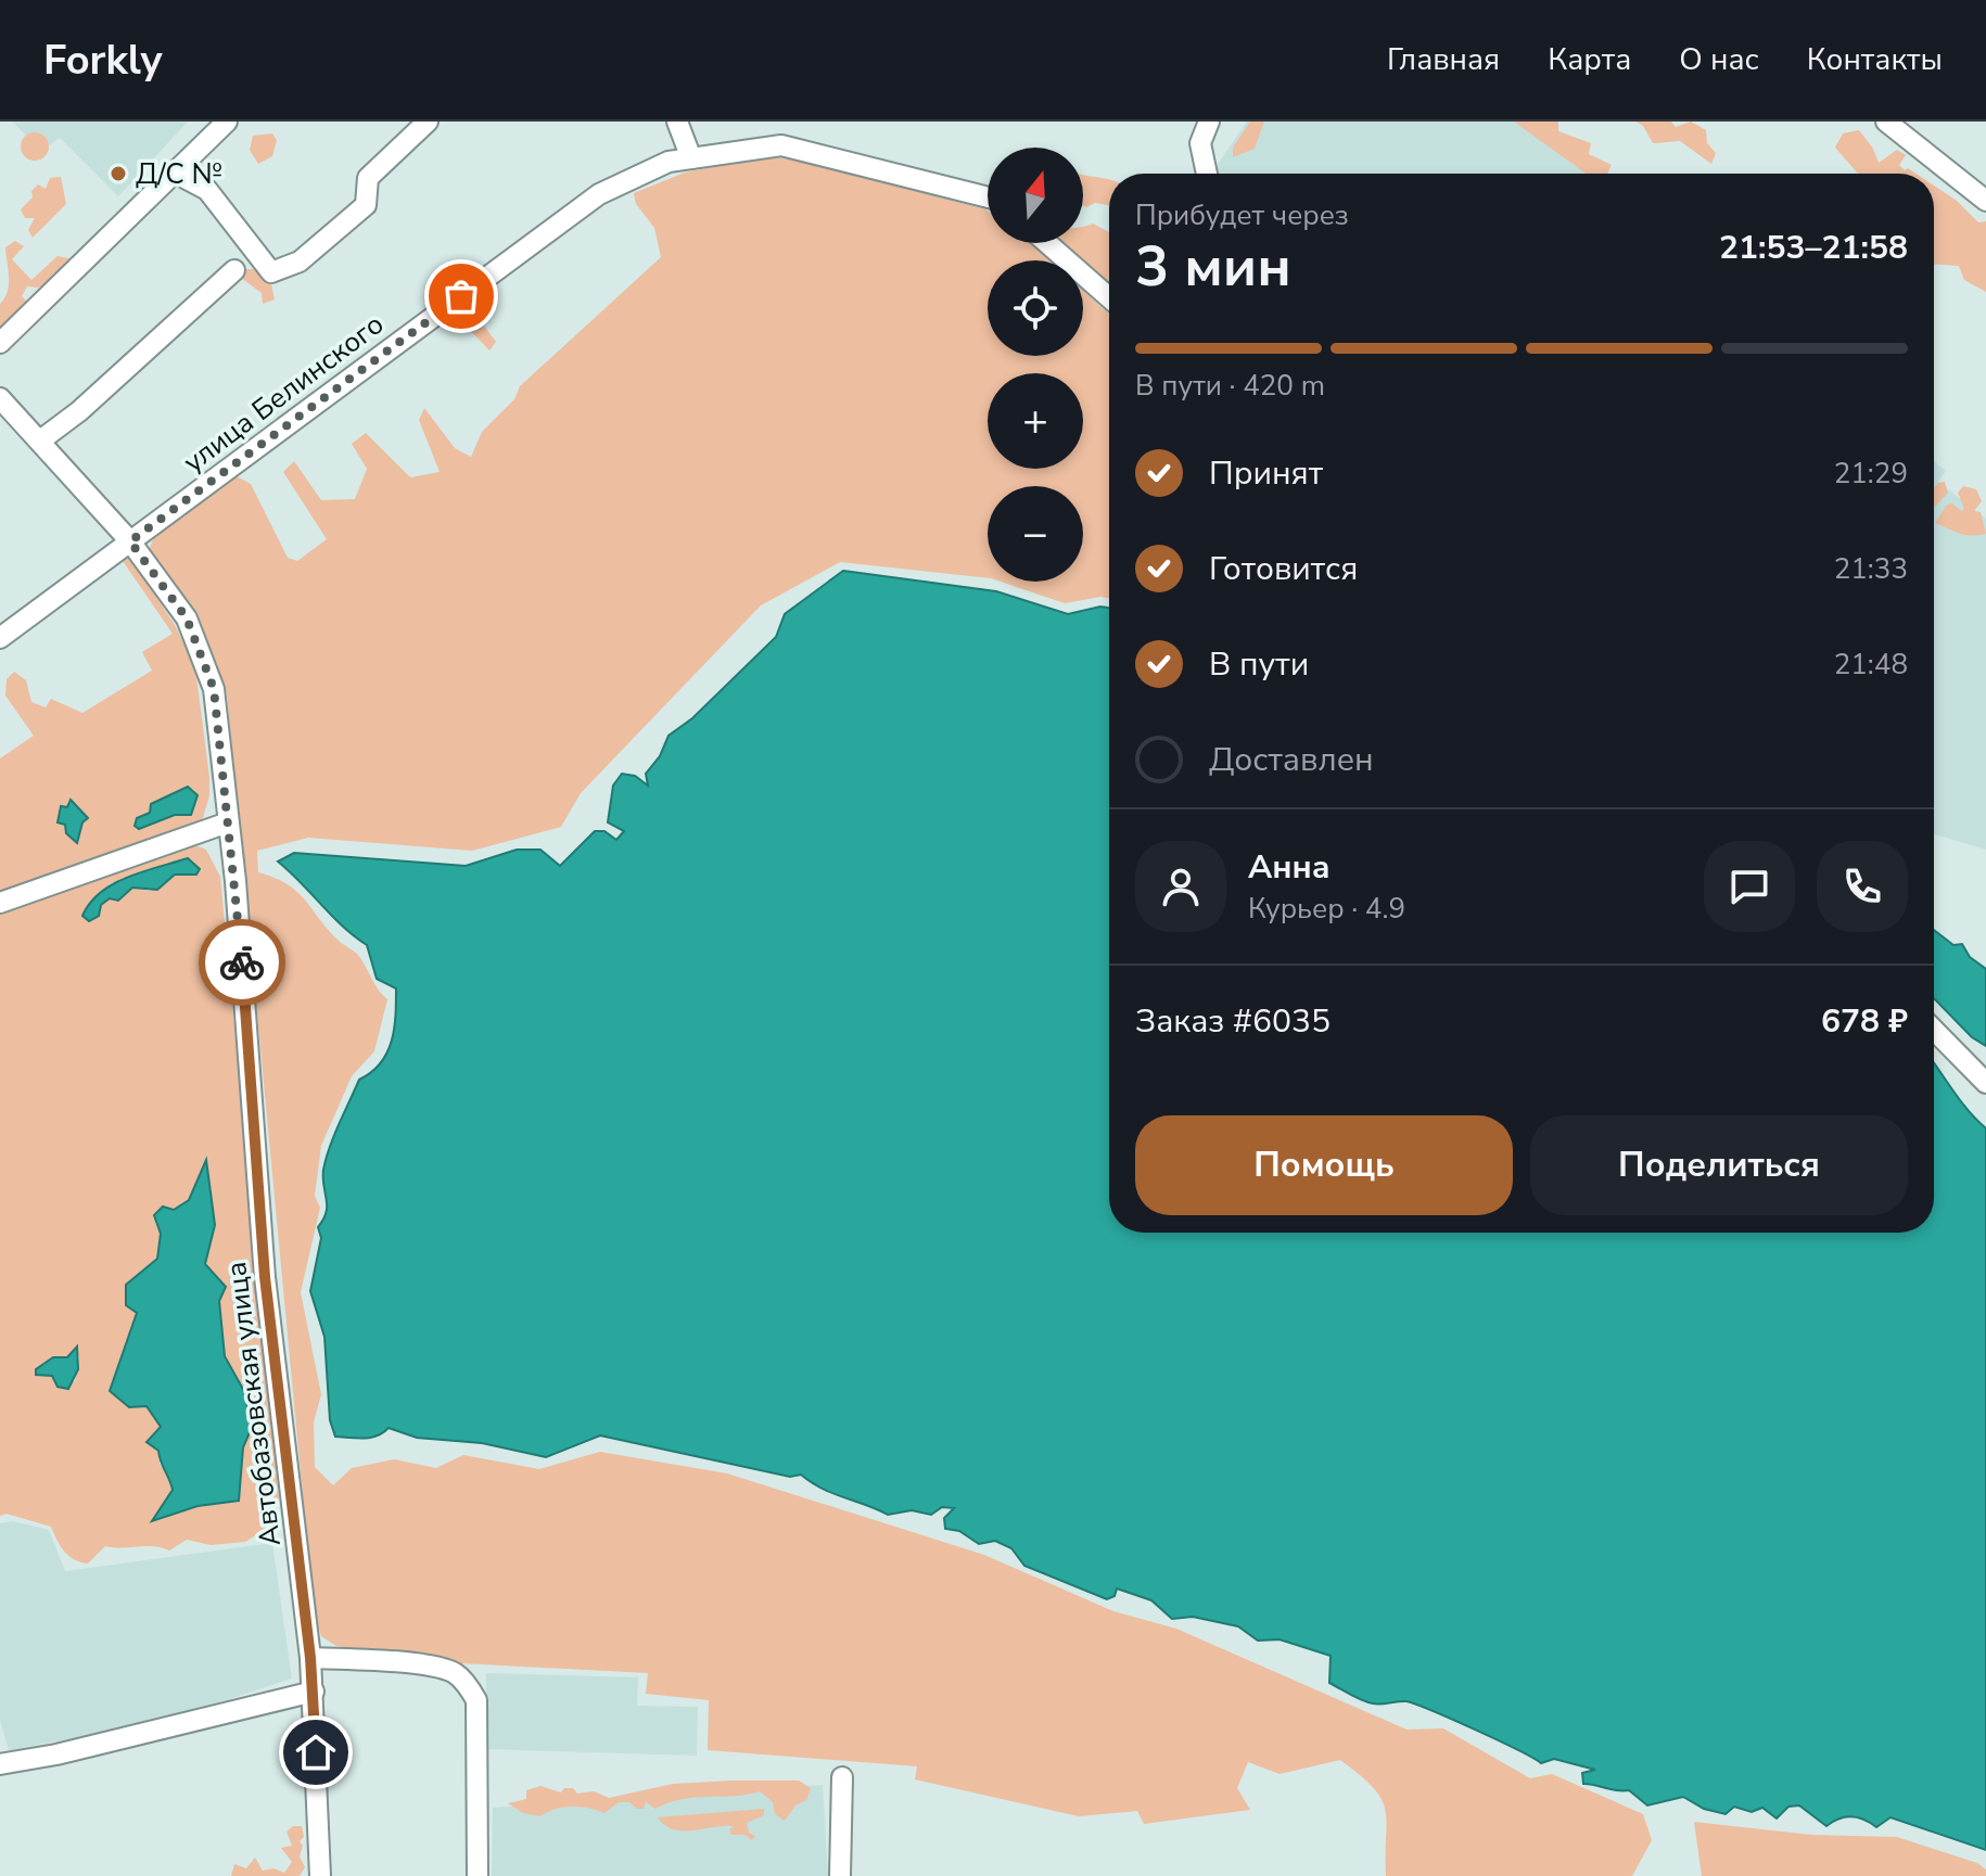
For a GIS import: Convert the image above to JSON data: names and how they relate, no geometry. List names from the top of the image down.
{
  "streets": {
    "street": ["улица Белинского", "Автобазовская улица"]
  },
  "places": ["Д/С №"],
  "north": "top",
  "page": {
    "header": "Forkly",
    "nav": [
      "Главная",
      "Карта",
      "О нас",
      "Контакты"
    ],
    "map_buttons": ["+", "−"],
    "heading": ["3 мин", "Прибудет через", "21:53–21:58"],
    "panel": [
      "Анна",
      "Курьер · 4.9",
      "Заказ #6035",
      "678 ₽"
    ],
    "bar": "В пути · 420 m",
    "list": [
      ["Принят", "21:29"],
      ["Готовится", "21:33"],
      ["В пути", "21:48"],
      "Доставлен"
    ],
    "buttons": ["Помощь", "Поделиться"]
  }
}
